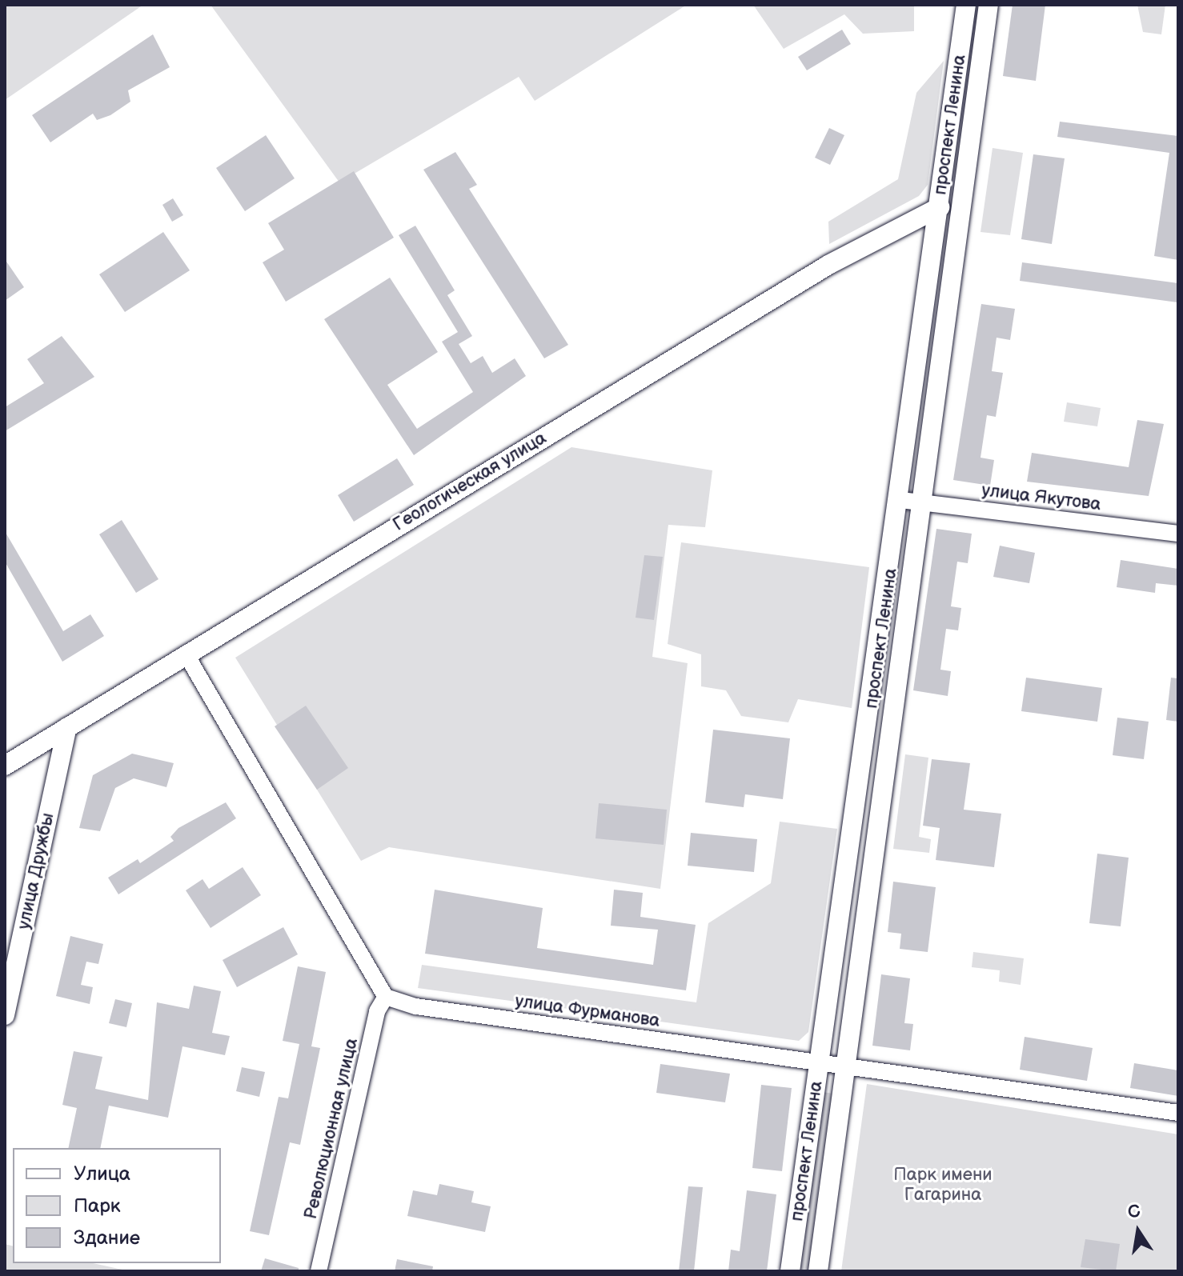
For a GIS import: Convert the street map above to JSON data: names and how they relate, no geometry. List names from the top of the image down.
{
  "streets": {
    "main road": ["проспект Ленина", "Геологическая улица", "улица Дружбы"],
    "street": ["улица Якутова", "улица Фурманова", "Революционная улица"]
  },
  "crossings": [
    ["проспект Ленина", "Геологическая улица"],
    ["проспект Ленина", "улица Якутова"],
    ["проспект Ленина", "улица Фурманова"],
    ["Геологическая улица", "улица Дружбы"],
    ["улица Фурманова", "Революционная улица"]
  ],
  "parks": ["Парк имени Гагарина"],
  "legend": ["Улица", "Парк", "Здание"],
  "north": "top"
}
